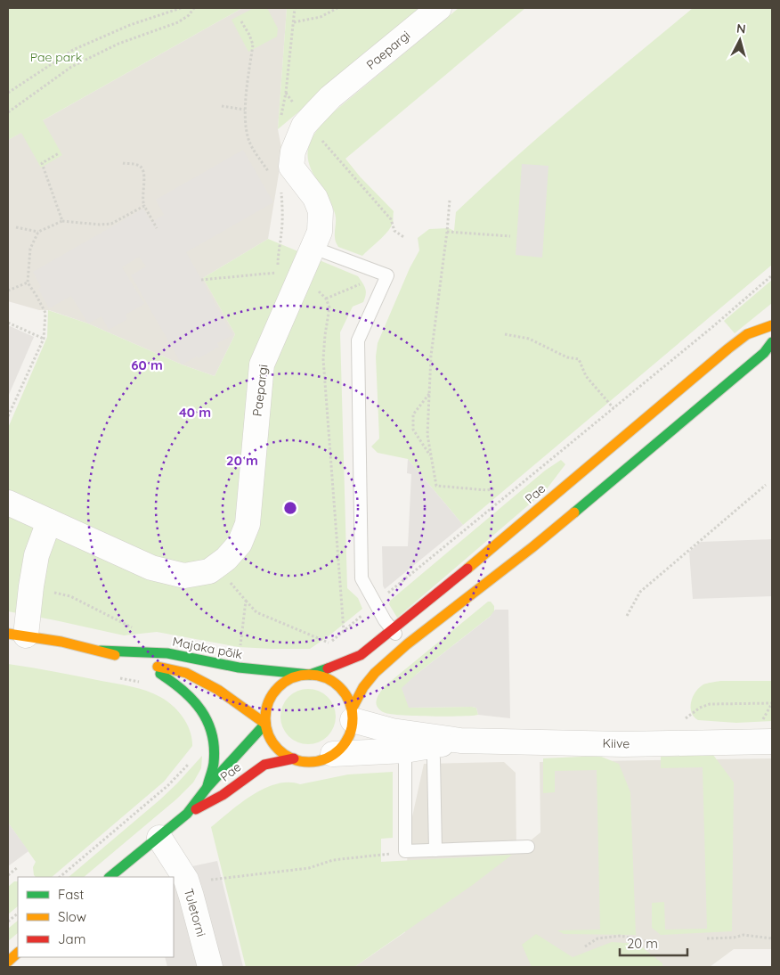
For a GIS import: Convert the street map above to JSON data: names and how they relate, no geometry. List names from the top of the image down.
{
  "streets": {
    "main road": ["Pae", "Majaka põik"],
    "street": ["Paepargi", "Kiive", "Tuletorni"]
  },
  "crossings": [
    ["Pae", "Majaka põik"],
    ["Pae", "Kiive"],
    ["Pae", "Tuletorni"],
    ["Majaka põik", "Kiive"]
  ],
  "parks": ["Pae park"],
  "legend": ["Fast", "Slow", "Jam"],
  "scale_bar": "20 m",
  "north": "top",
  "rings": ["60 m", "40 m", "20 m"]
}
